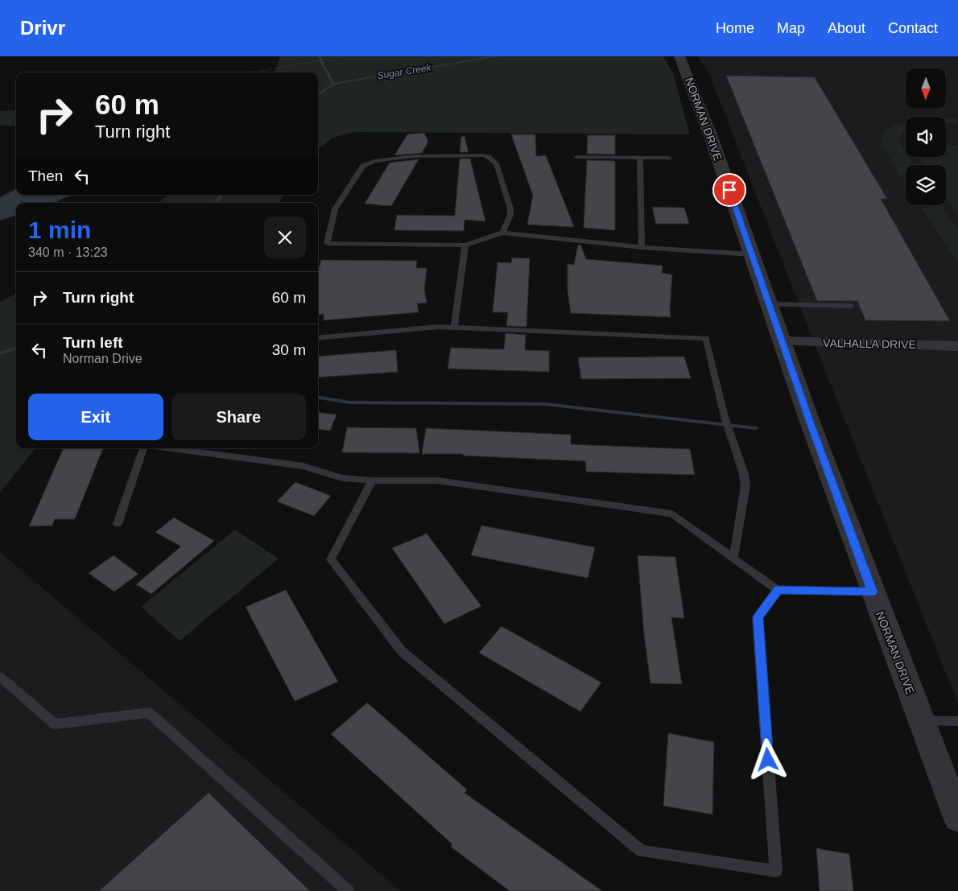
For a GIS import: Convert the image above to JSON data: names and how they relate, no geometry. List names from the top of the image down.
{
  "streets": {
    "street": ["NORMAN DRIVE", "VALHALLA DRIVE"]
  },
  "crossings": [
    ["NORMAN DRIVE", "VALHALLA DRIVE"]
  ],
  "water": ["Sugar Creek"],
  "north": "bottom",
  "page": {
    "header": "Drivr",
    "nav": [
      "Home",
      "Map",
      "About",
      "Contact"
    ],
    "turn": ["60 m", "Turn right"],
    "then": "Then",
    "heading": ["1 min", "340 m · 13:23"],
    "list": [
      {
        "name": "Turn right",
        "value": "60 m"
      },
      {
        "name": "Turn left",
        "note": "Norman Drive",
        "value": "30 m"
      }
    ],
    "buttons": ["Exit", "Share"]
  }
}
